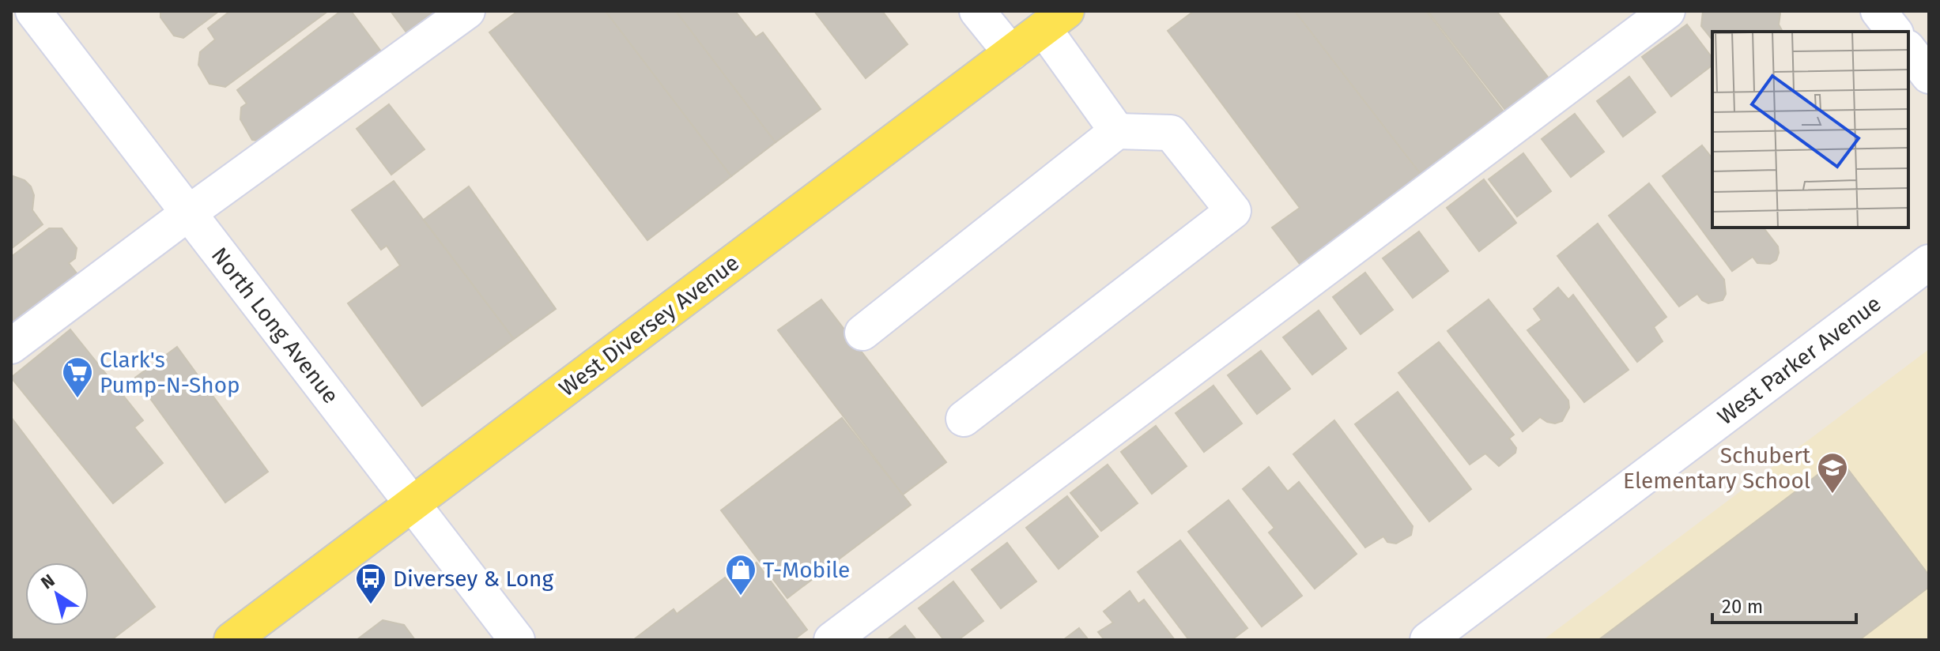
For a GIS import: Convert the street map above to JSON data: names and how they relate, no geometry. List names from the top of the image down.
{
  "streets": {
    "main road": ["West Diversey Avenue"],
    "street": ["North Long Avenue", "West Parker Avenue"]
  },
  "crossings": [
    ["North Long Avenue", "West Diversey Avenue"]
  ],
  "places": {
    "supermarket": ["Clark's Pump-N-Shop"],
    "school or university": ["Schubert Elementary School"],
    "shop": ["T-Mobile"],
    "bus stop": ["Diversey & Long"]
  },
  "scale_bar": "20 m",
  "north": "top left"
}
